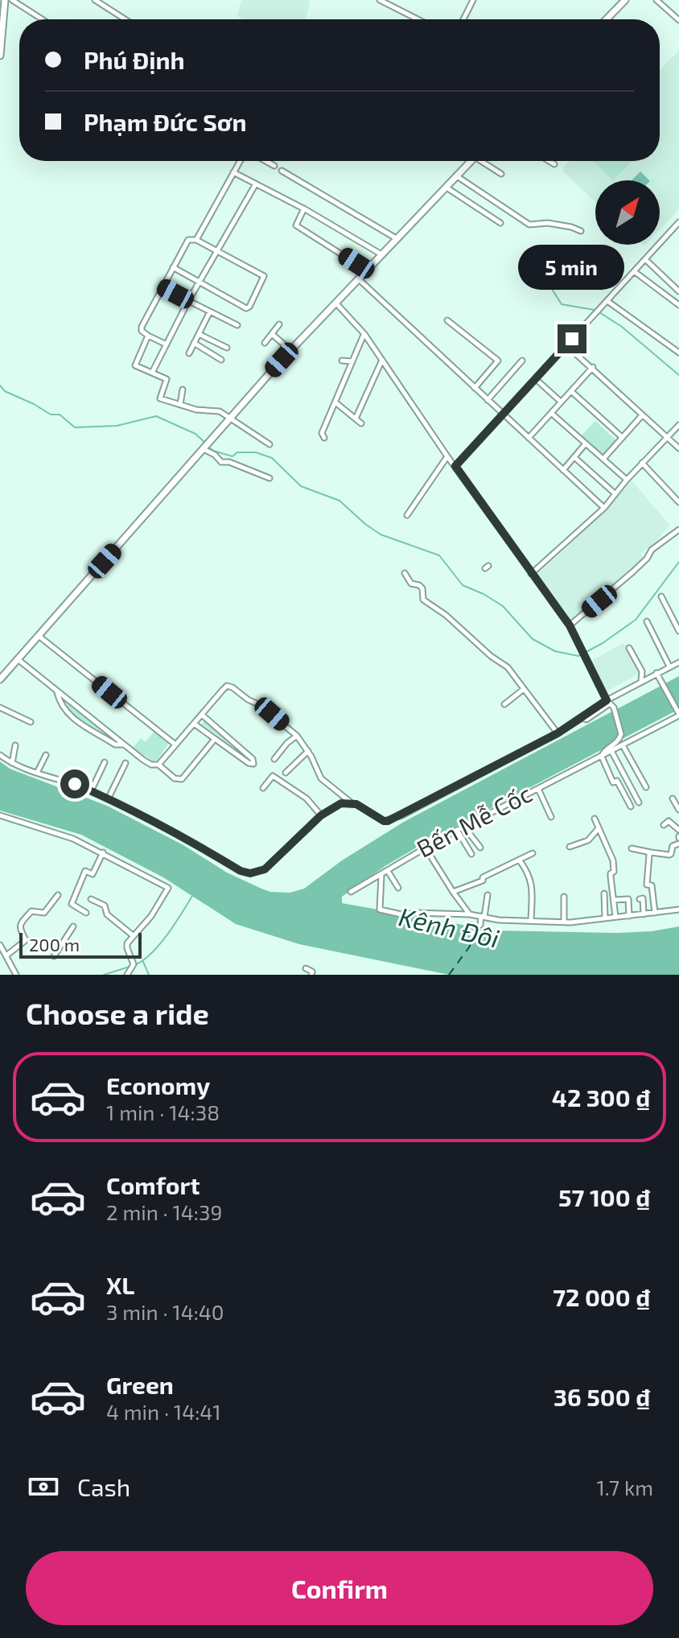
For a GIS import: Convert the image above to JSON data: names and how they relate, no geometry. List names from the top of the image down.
{
  "streets": {
    "street": ["Bến Mễ Cốc"]
  },
  "water": ["Kênh Đôi"],
  "scale_bar": "200 m",
  "north": "top right",
  "page": {
    "banner": ["Phú Định", "Phạm Đức Sơn"],
    "bubble": "5 min",
    "scale": "200 m",
    "heading": "Choose a ride",
    "list": [
      {
        "name": "Economy",
        "note": "1 min · 14:38",
        "value": "42 300 ₫"
      },
      {
        "name": "Comfort",
        "note": "2 min · 14:39",
        "value": "57 100 ₫"
      },
      {
        "name": "XL",
        "note": "3 min · 14:40",
        "value": "72 000 ₫"
      },
      {
        "name": "Green",
        "note": "4 min · 14:41",
        "value": "36 500 ₫"
      }
    ],
    "pay": ["Cash", "1.7 km"],
    "buttons": "Confirm"
  }
}
